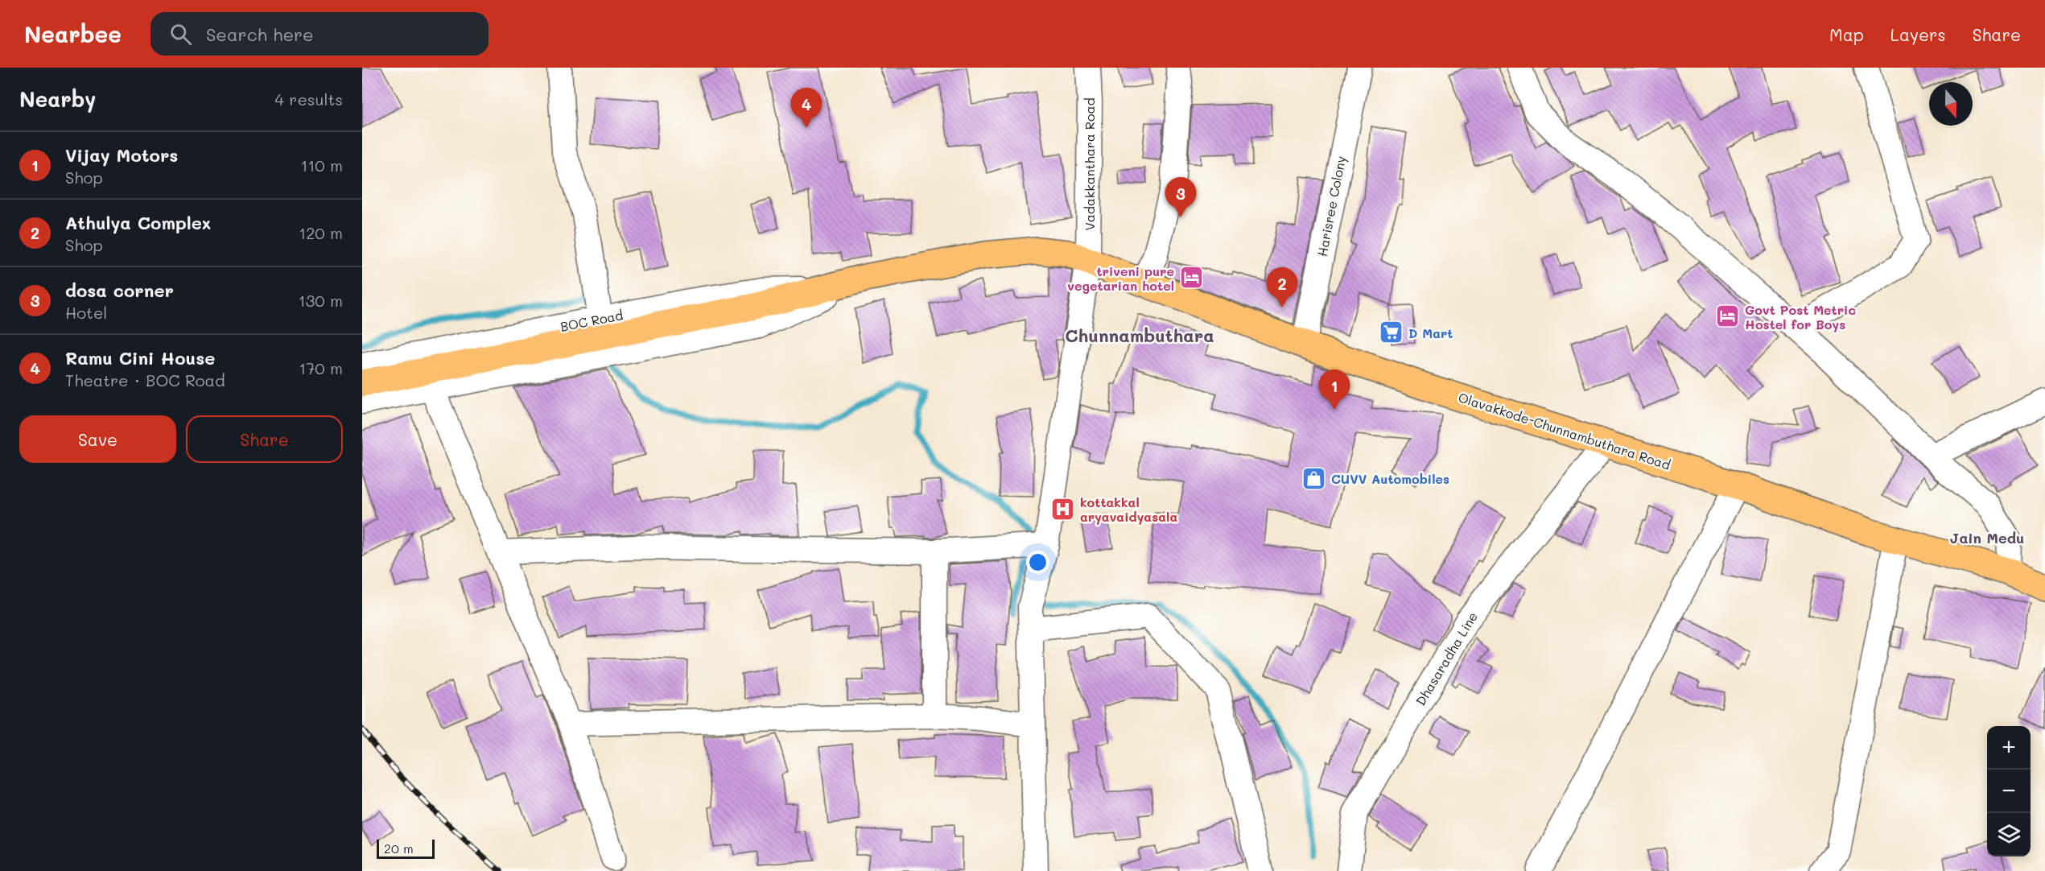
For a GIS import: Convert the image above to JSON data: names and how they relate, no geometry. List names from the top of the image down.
{
  "streets": {
    "main road": ["Olavakkode-Chunnambuthara Road"],
    "street": [
      "Vadakkanthara Road",
      "Harisree Colony",
      "BOC Road",
      "Dhasaradha Line"
    ]
  },
  "crossings": [
    ["Vadakkanthara Road", "Olavakkode-Chunnambuthara Road"],
    ["Harisree Colony", "Olavakkode-Chunnambuthara Road"],
    ["BOC Road", "Olavakkode-Chunnambuthara Road"],
    ["Olavakkode-Chunnambuthara Road", "Dhasaradha Line"]
  ],
  "districts": ["Chunnambuthara", "Jain Medu"],
  "places": {
    "hotel": ["triveni pure vegetarian hotel", "Govt Post Metric Hostel for Boys"],
    "supermarket": ["D Mart"],
    "shop": ["CUVV Automobiles"],
    "hospital": ["kottakkal aryavaidyasala"]
  },
  "scale_bar": "20 m",
  "north": "bottom",
  "page": {
    "header": "Nearbee",
    "search": "Search here",
    "nav": ["Map", "Layers", "Share"],
    "heading": ["Nearby", "4 results"],
    "pins": [
      "4",
      "3",
      "2",
      "1"
    ],
    "list": [
      {
        "mark": "1",
        "name": "Vijay Motors",
        "note": "Shop",
        "value": "110 m"
      },
      {
        "mark": "2",
        "name": "Athulya Complex",
        "note": "Shop",
        "value": "120 m"
      },
      {
        "mark": "3",
        "name": "dosa corner",
        "note": "Hotel",
        "value": "130 m"
      },
      {
        "mark": "4",
        "name": "Ramu Cini House",
        "note": "Theatre · BOC Road",
        "value": "170 m"
      }
    ],
    "buttons": ["Save", "Share"],
    "map_buttons": ["+", "−"],
    "scale": "20 m"
  }
}
